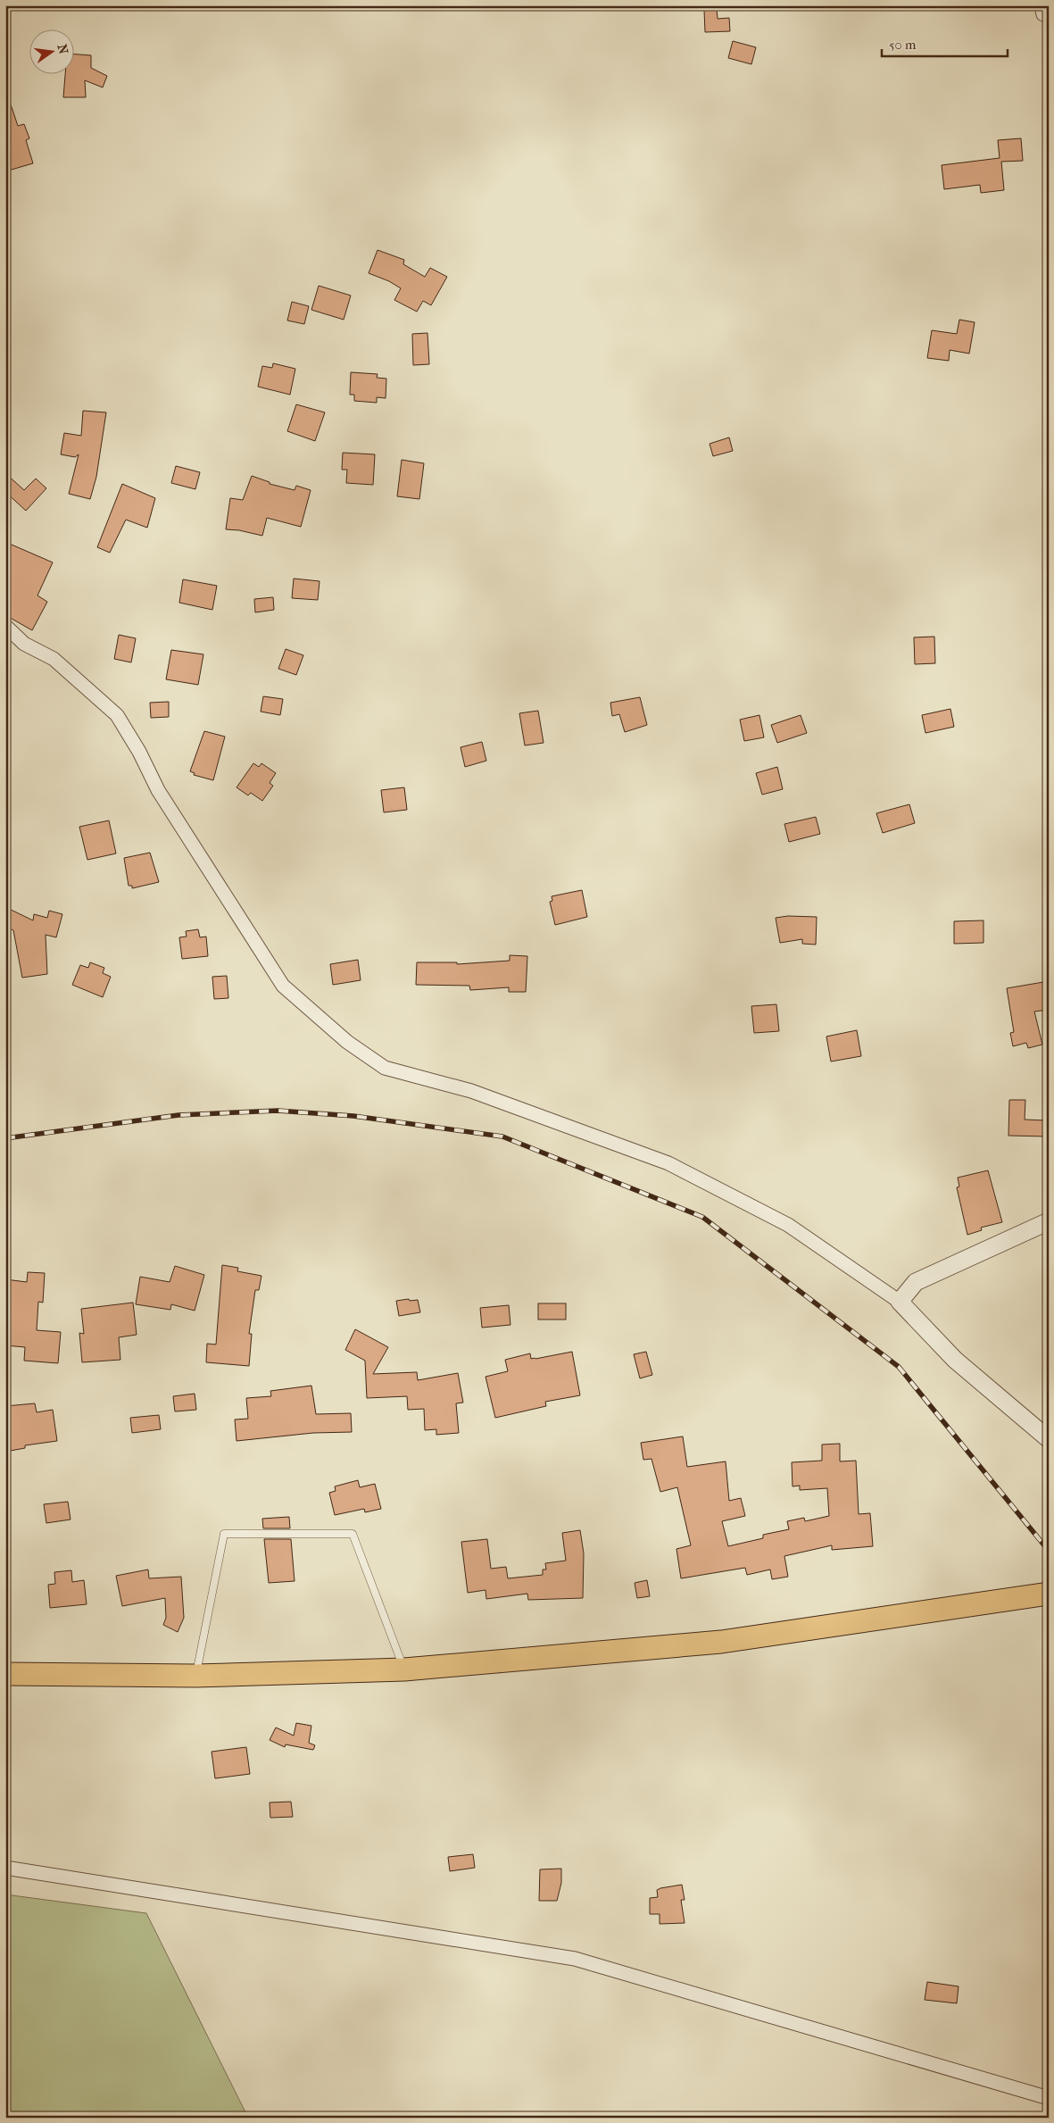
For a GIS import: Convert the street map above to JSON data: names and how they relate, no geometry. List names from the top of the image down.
{
  "scale_bar": "50 m",
  "north": "right"
}
